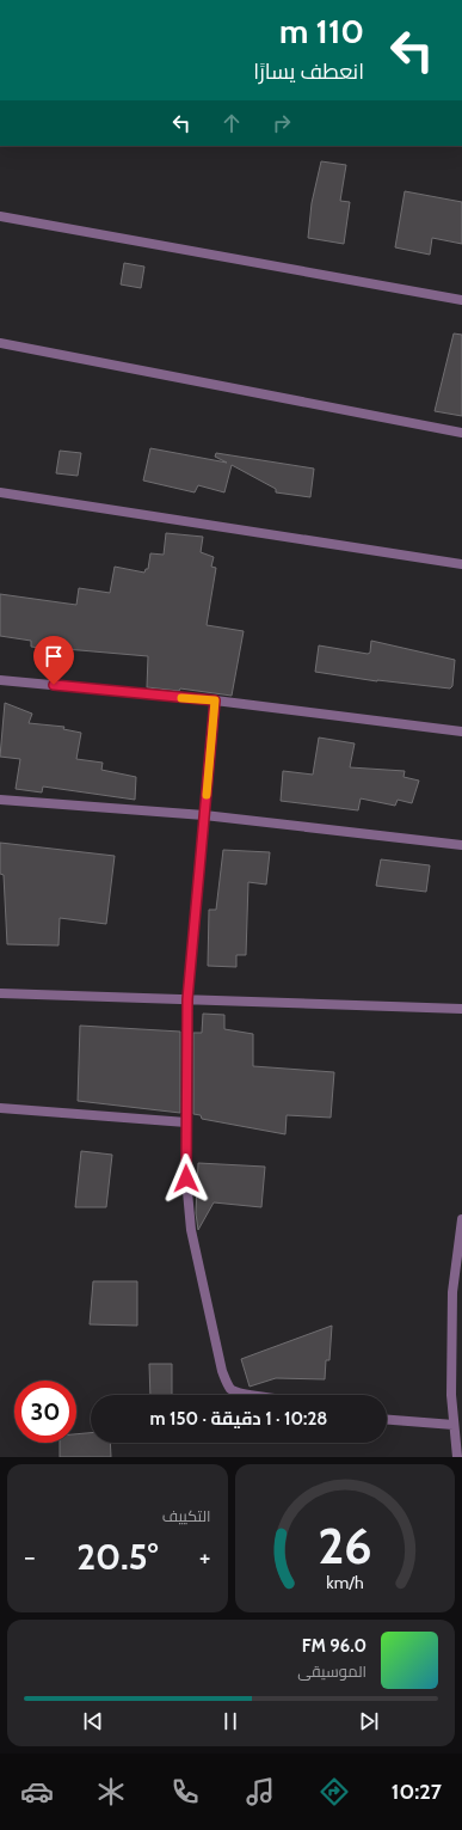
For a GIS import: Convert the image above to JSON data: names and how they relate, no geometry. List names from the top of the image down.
{
  "page": {
    "turn": ["110 m", "انعطف يسارًا"],
    "limit": "30",
    "trip": "10:28 · 1 دقيقة · 150 m",
    "tile": "التكييف",
    "heat": ["−", "20.5°", "+"],
    "song": ["96.0 FM", "الموسيقى"],
    "tabs": "10:27",
    "gauge": ["26", "km/h"]
  }
}
